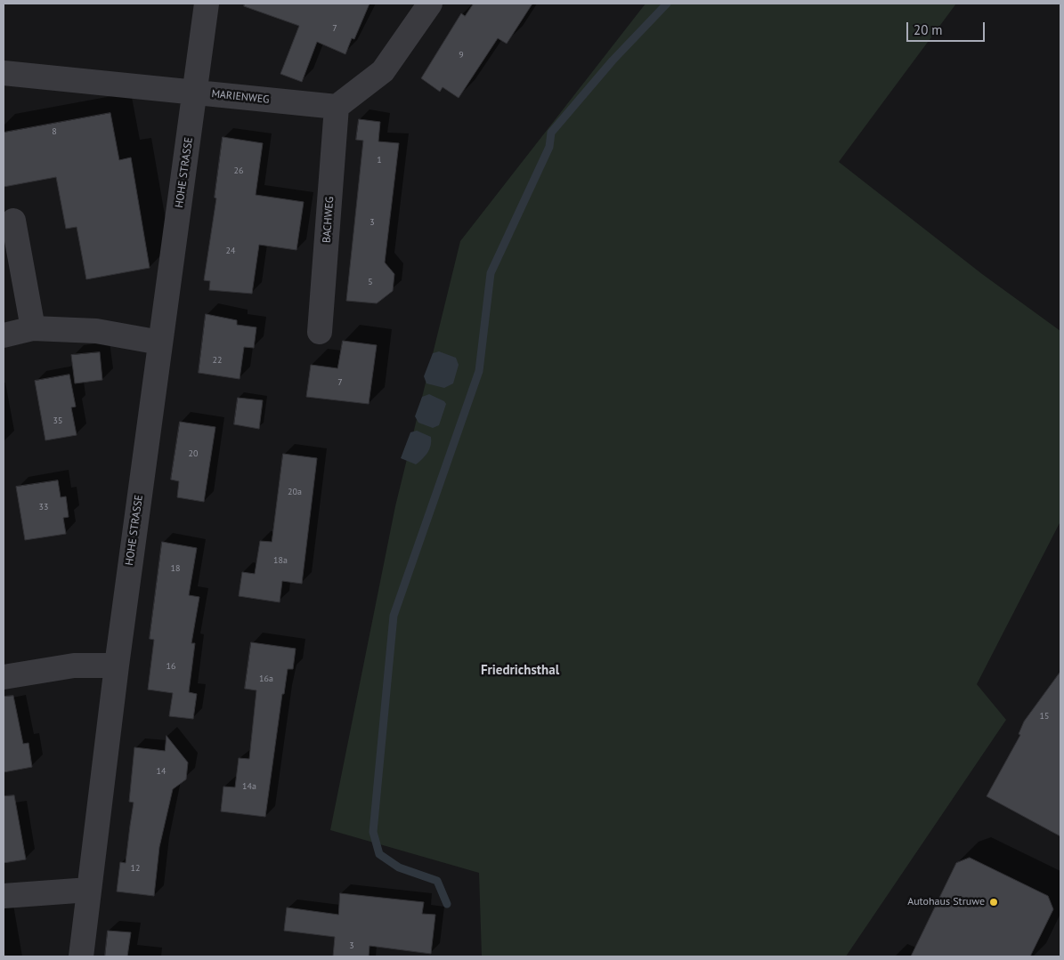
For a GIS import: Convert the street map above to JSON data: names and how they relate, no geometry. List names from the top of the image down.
{
  "streets": {
    "street": ["MARIENWEG", "HOHE STRASSE", "BACHWEG"]
  },
  "crossings": [
    ["MARIENWEG", "HOHE STRASSE"],
    ["MARIENWEG", "BACHWEG"]
  ],
  "districts": ["Friedrichsthal"],
  "places": ["Autohaus Struwe"],
  "house_numbers": [
    "7",
    "9",
    "8",
    "1",
    "26",
    "3",
    "24",
    "5",
    "22",
    "7",
    "35",
    "20",
    "20a",
    "33",
    "18a",
    "18",
    "16",
    "16a",
    "15",
    "14",
    "14a",
    "12",
    "3"
  ],
  "scale_bar": "20 m"
}
